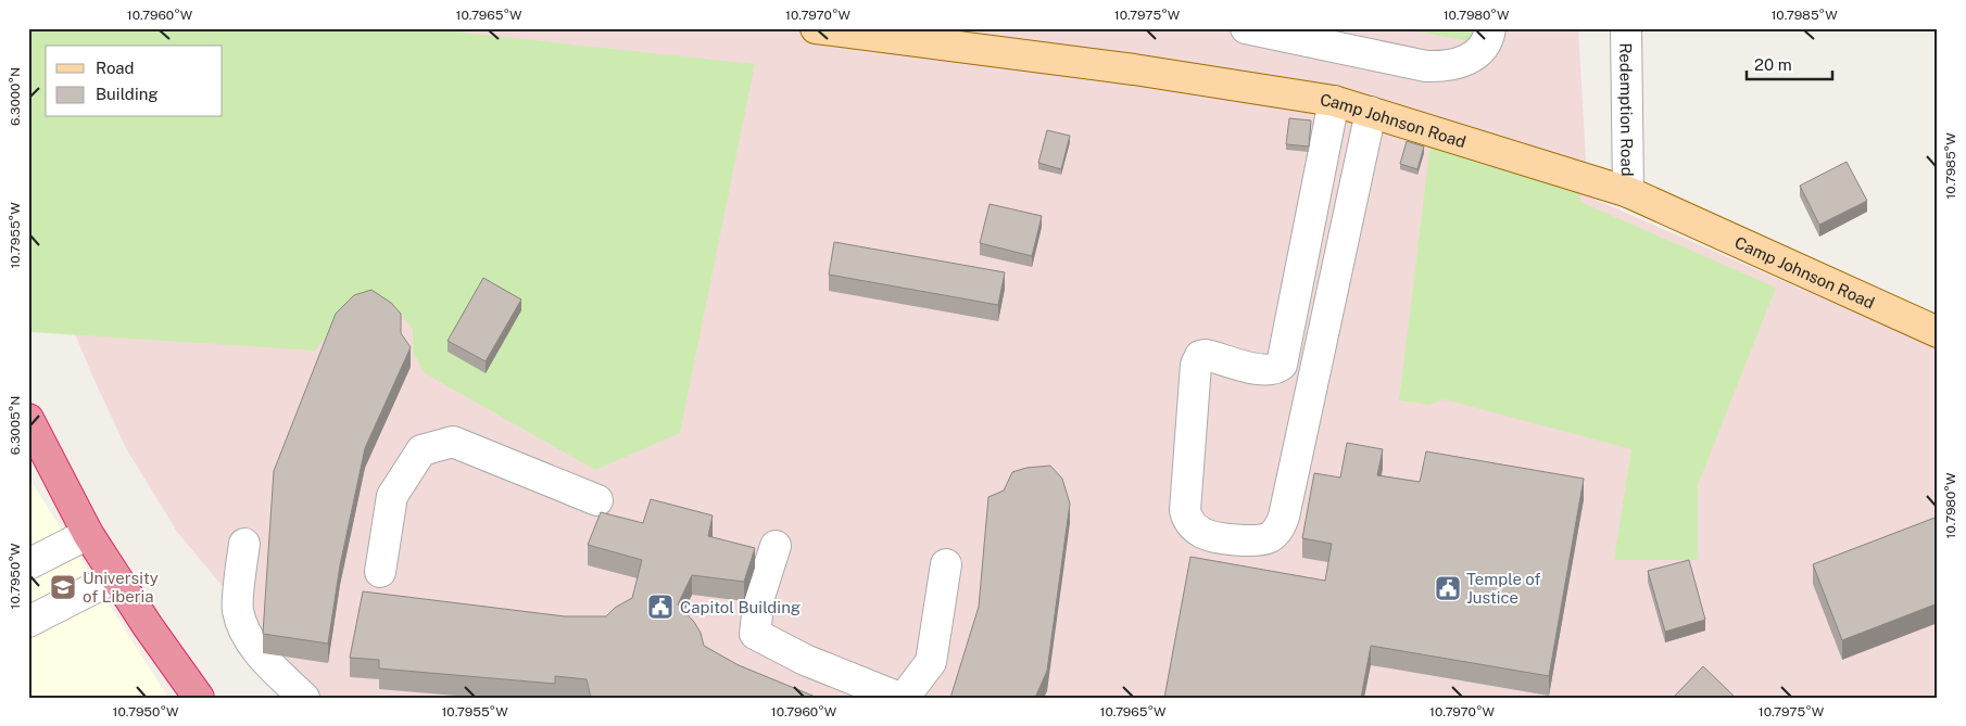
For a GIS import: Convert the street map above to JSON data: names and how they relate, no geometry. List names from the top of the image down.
{
  "streets": {
    "main road": ["Camp Johnson Road"],
    "street": ["Redemption Road"]
  },
  "crossings": [
    ["Redemption Road", "Camp Johnson Road"]
  ],
  "places": {
    "school or university": ["University of Liberia"],
    "public building": ["Temple of Justice", "Capitol Building"]
  },
  "legend": ["Road", "Building"],
  "scale_bar": "20 m",
  "coordinates": [
    "10.7960°W",
    "10.7965°W",
    "10.7970°W",
    "10.7975°W",
    "10.7980°W",
    "10.7985°W",
    "6.3000°N",
    "10.7955°W",
    "6.3005°N",
    "10.7950°W"
  ]
}
